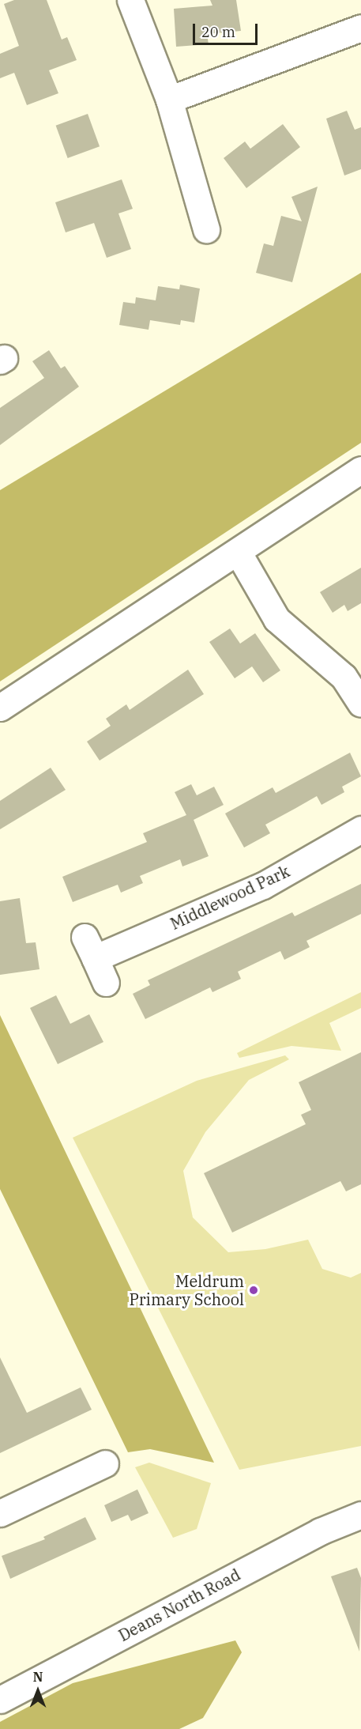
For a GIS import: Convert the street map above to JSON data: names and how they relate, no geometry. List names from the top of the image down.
{
  "streets": {
    "street": ["Middlewood Park", "Deans North Road"]
  },
  "places": ["Meldrum Primary School"],
  "scale_bar": "20 m",
  "north": "top"
}
